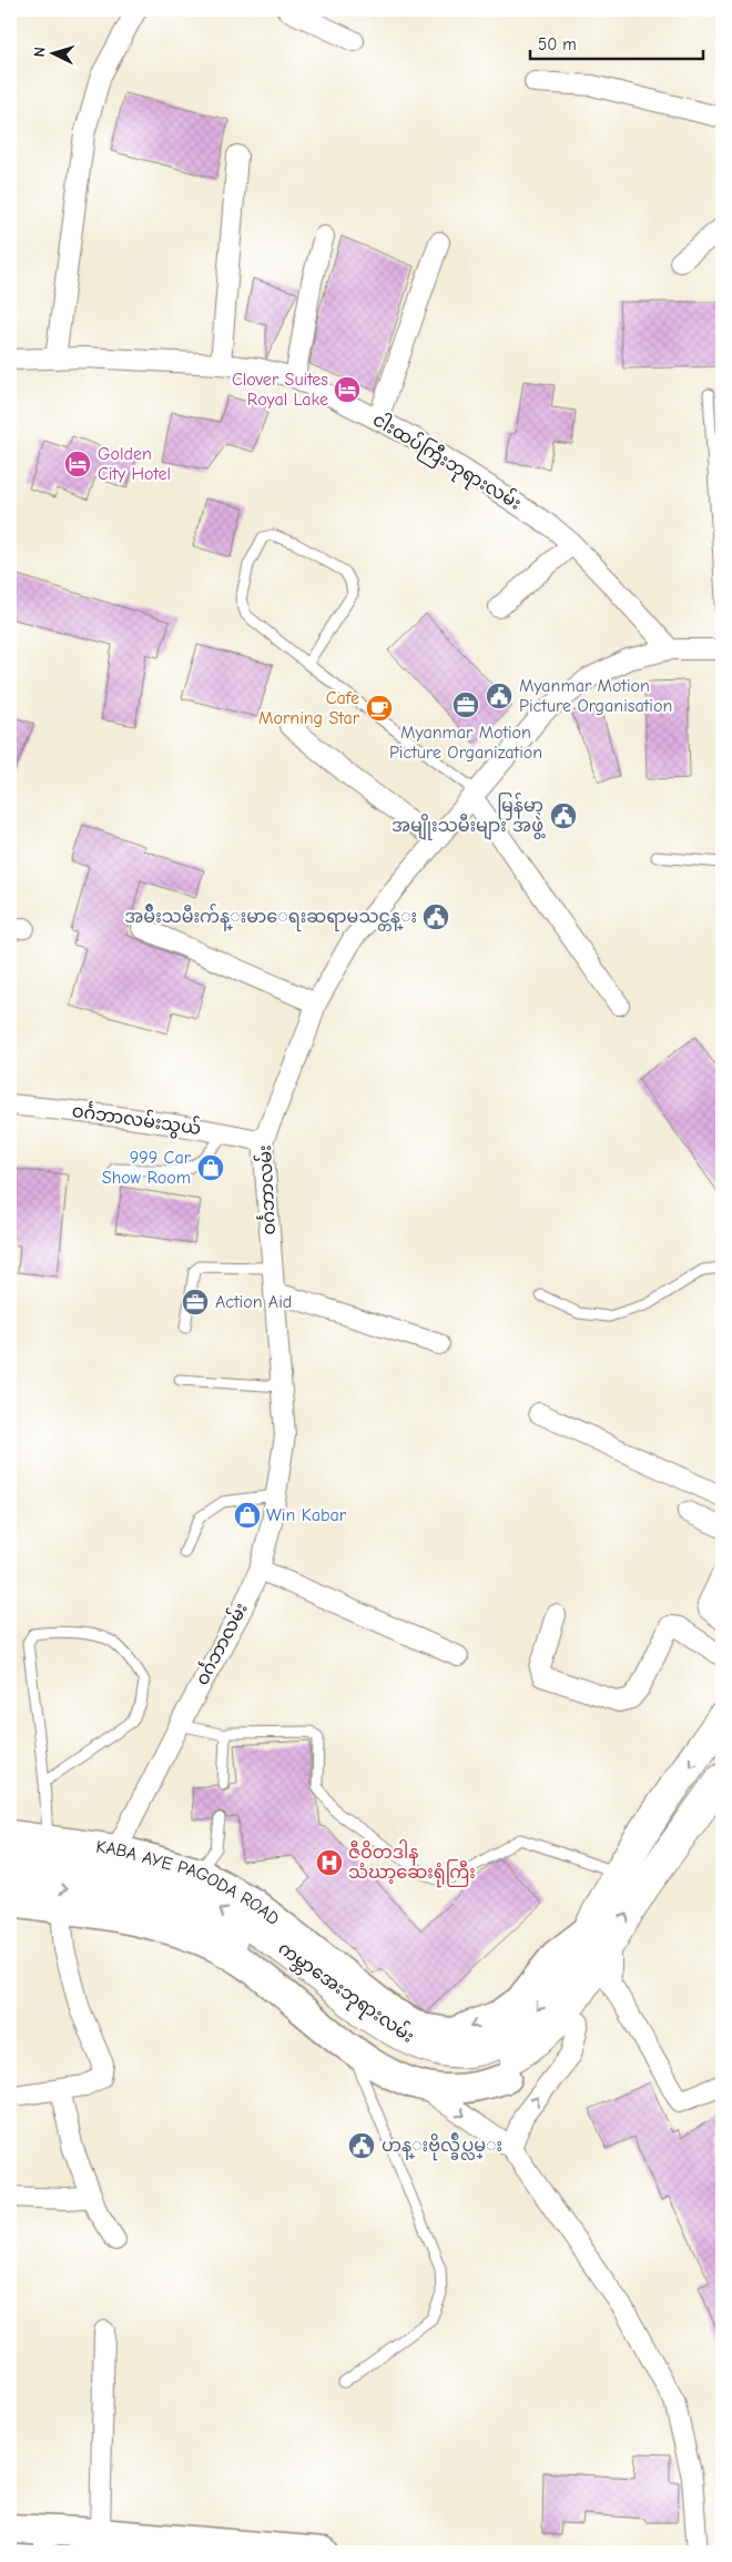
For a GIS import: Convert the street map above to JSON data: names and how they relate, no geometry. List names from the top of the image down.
{
  "streets": {
    "main road": ["KABA AYE PAGODA ROAD", "ကမ္ဘာအေးဘုရားလမ်း"],
    "street": ["ငါးထပ်ကြီးဘုရားလမ်း", "ဝင်္ဂဘာလမ်းသွယ်", "ဝင်္ဂဘာလမ်း"]
  },
  "crossings": [
    ["ငါးထပ်ကြီးဘုရားလမ်း", "ဝင်္ဂဘာလမ်း"],
    ["ဝင်္ဂဘာလမ်းသွယ်", "ဝင်္ဂဘာလမ်း"],
    ["ဝင်္ဂဘာလမ်း", "KABA AYE PAGODA ROAD"],
    ["KABA AYE PAGODA ROAD", "ကမ္ဘာအေးဘုရားလမ်း"]
  ],
  "places": {
    "hotel": ["Clover Suites Royal Lake", "Golden City Hotel"],
    "public building": [
      "Myanmar Motion Picture Organisation",
      "မြန်မာ့ အမျိုးသမီးများ အဖွဲ့",
      "အမ်ိဳးသမီးက်န္းမာေရးဆရာမသင္တန္း",
      "ဟန္းဗိုလ္ခ်ဳပ္လမ္း"
    ],
    "office": ["Myanmar Motion Picture Organization", "Action Aid"],
    "cafe": ["Cafe Morning Star"],
    "shop": ["999 Car Show Room", "Win Kabar"],
    "hospital": ["ဇီဝိတဒါန သံဃာ့ဆေးရုံကြီး"]
  },
  "scale_bar": "50 m",
  "north": "left"
}
